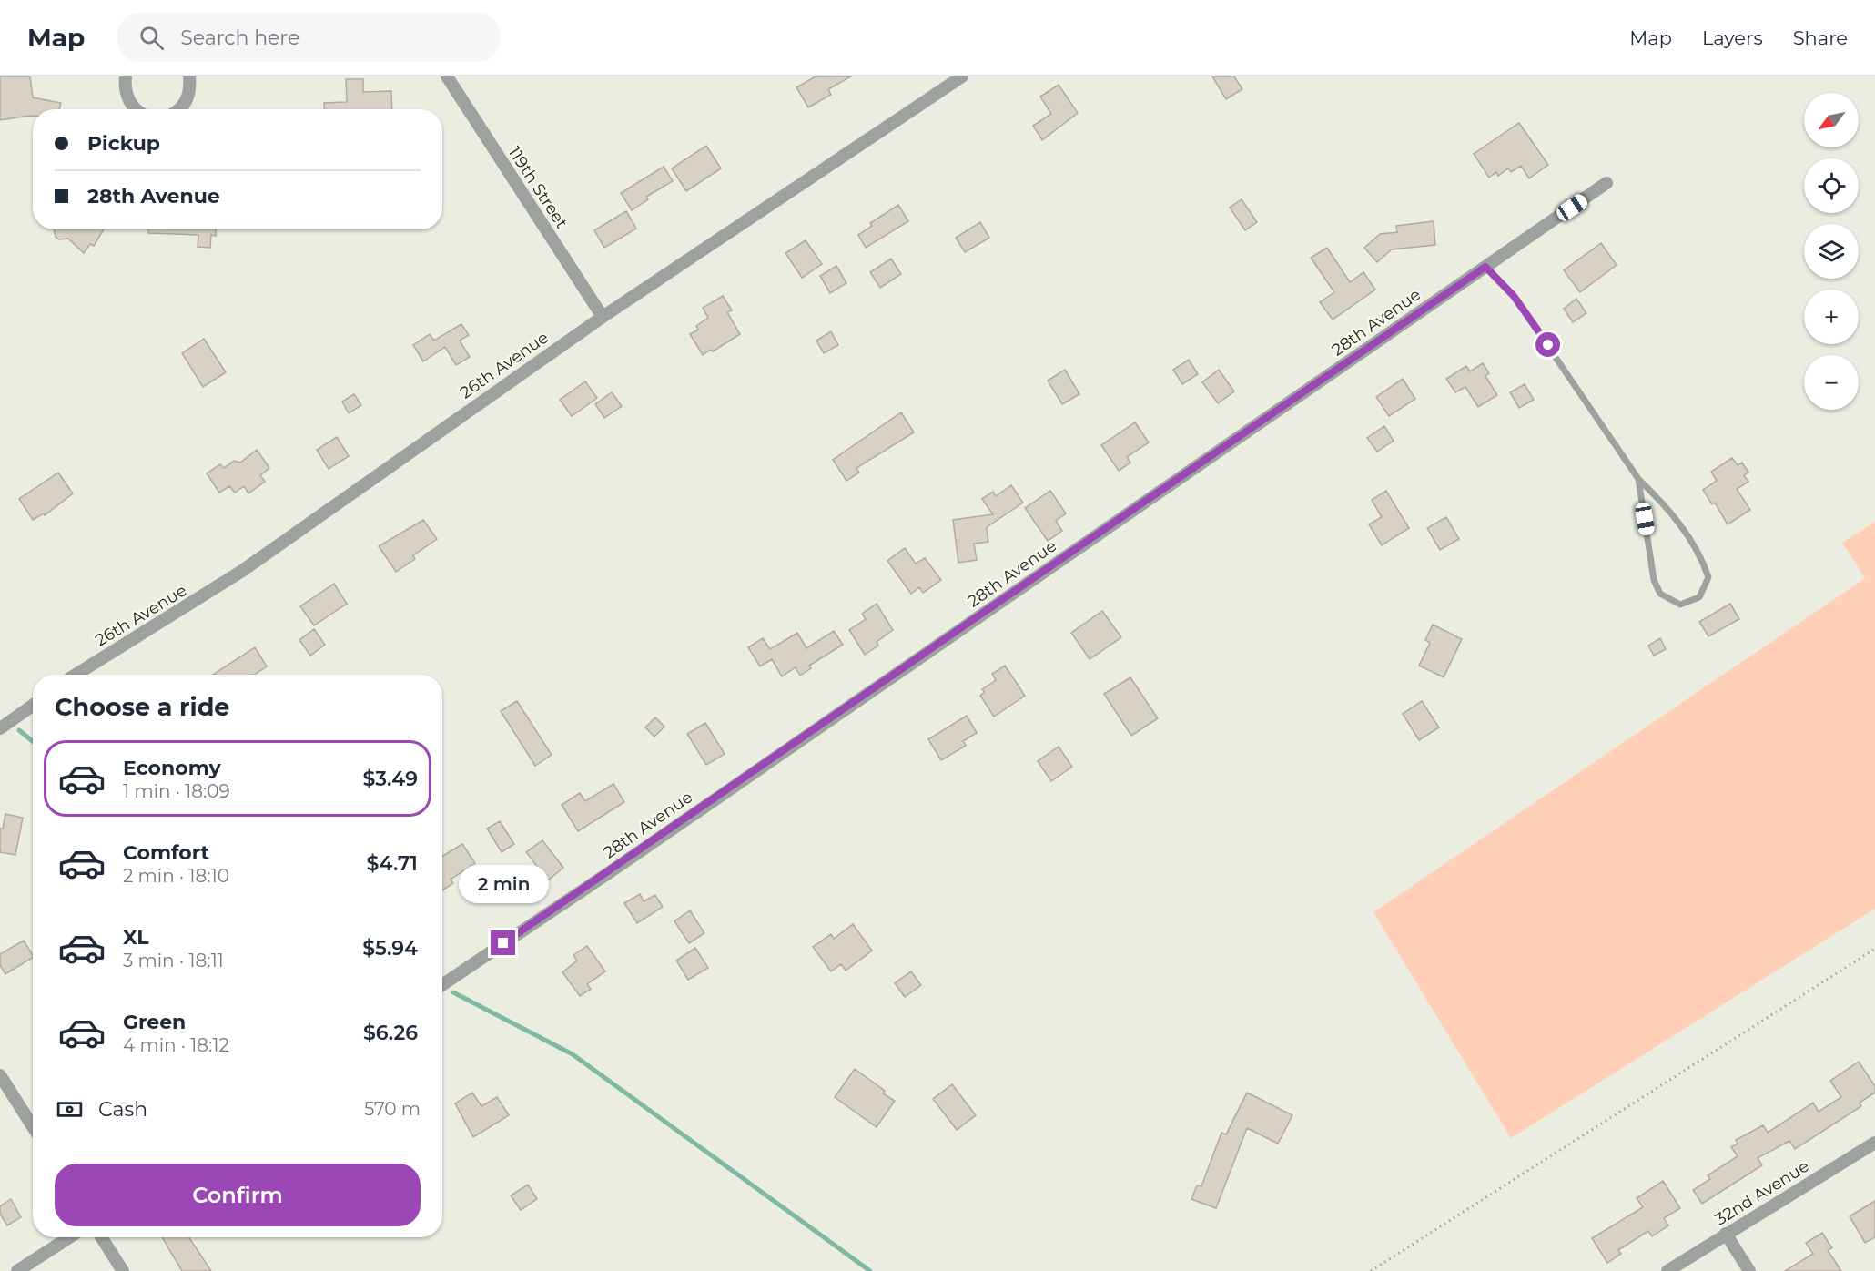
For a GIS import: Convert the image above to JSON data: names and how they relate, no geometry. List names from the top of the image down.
{
  "streets": {
    "street": [
      "119th Street",
      "28th Avenue",
      "26th Avenue",
      "32nd Avenue"
    ]
  },
  "crossings": [
    ["119th Street", "26th Avenue"]
  ],
  "north": "bottom left",
  "page": {
    "header": "Map",
    "search": "Search here",
    "nav": ["Map", "Layers", "Share"],
    "map_buttons": ["+", "−"],
    "banner": ["Pickup", "28th Avenue"],
    "heading": "Choose a ride",
    "list": [
      {
        "name": "Economy",
        "note": "1 min · 18:09",
        "value": "$3.49"
      },
      {
        "name": "Comfort",
        "note": "2 min · 18:10",
        "value": "$4.71"
      },
      {
        "name": "XL",
        "note": "3 min · 18:11",
        "value": "$5.94"
      },
      {
        "name": "Green",
        "note": "4 min · 18:12",
        "value": "$6.26"
      }
    ],
    "bubble": "2 min",
    "pay": ["Cash", "570 m"],
    "buttons": "Confirm"
  }
}
